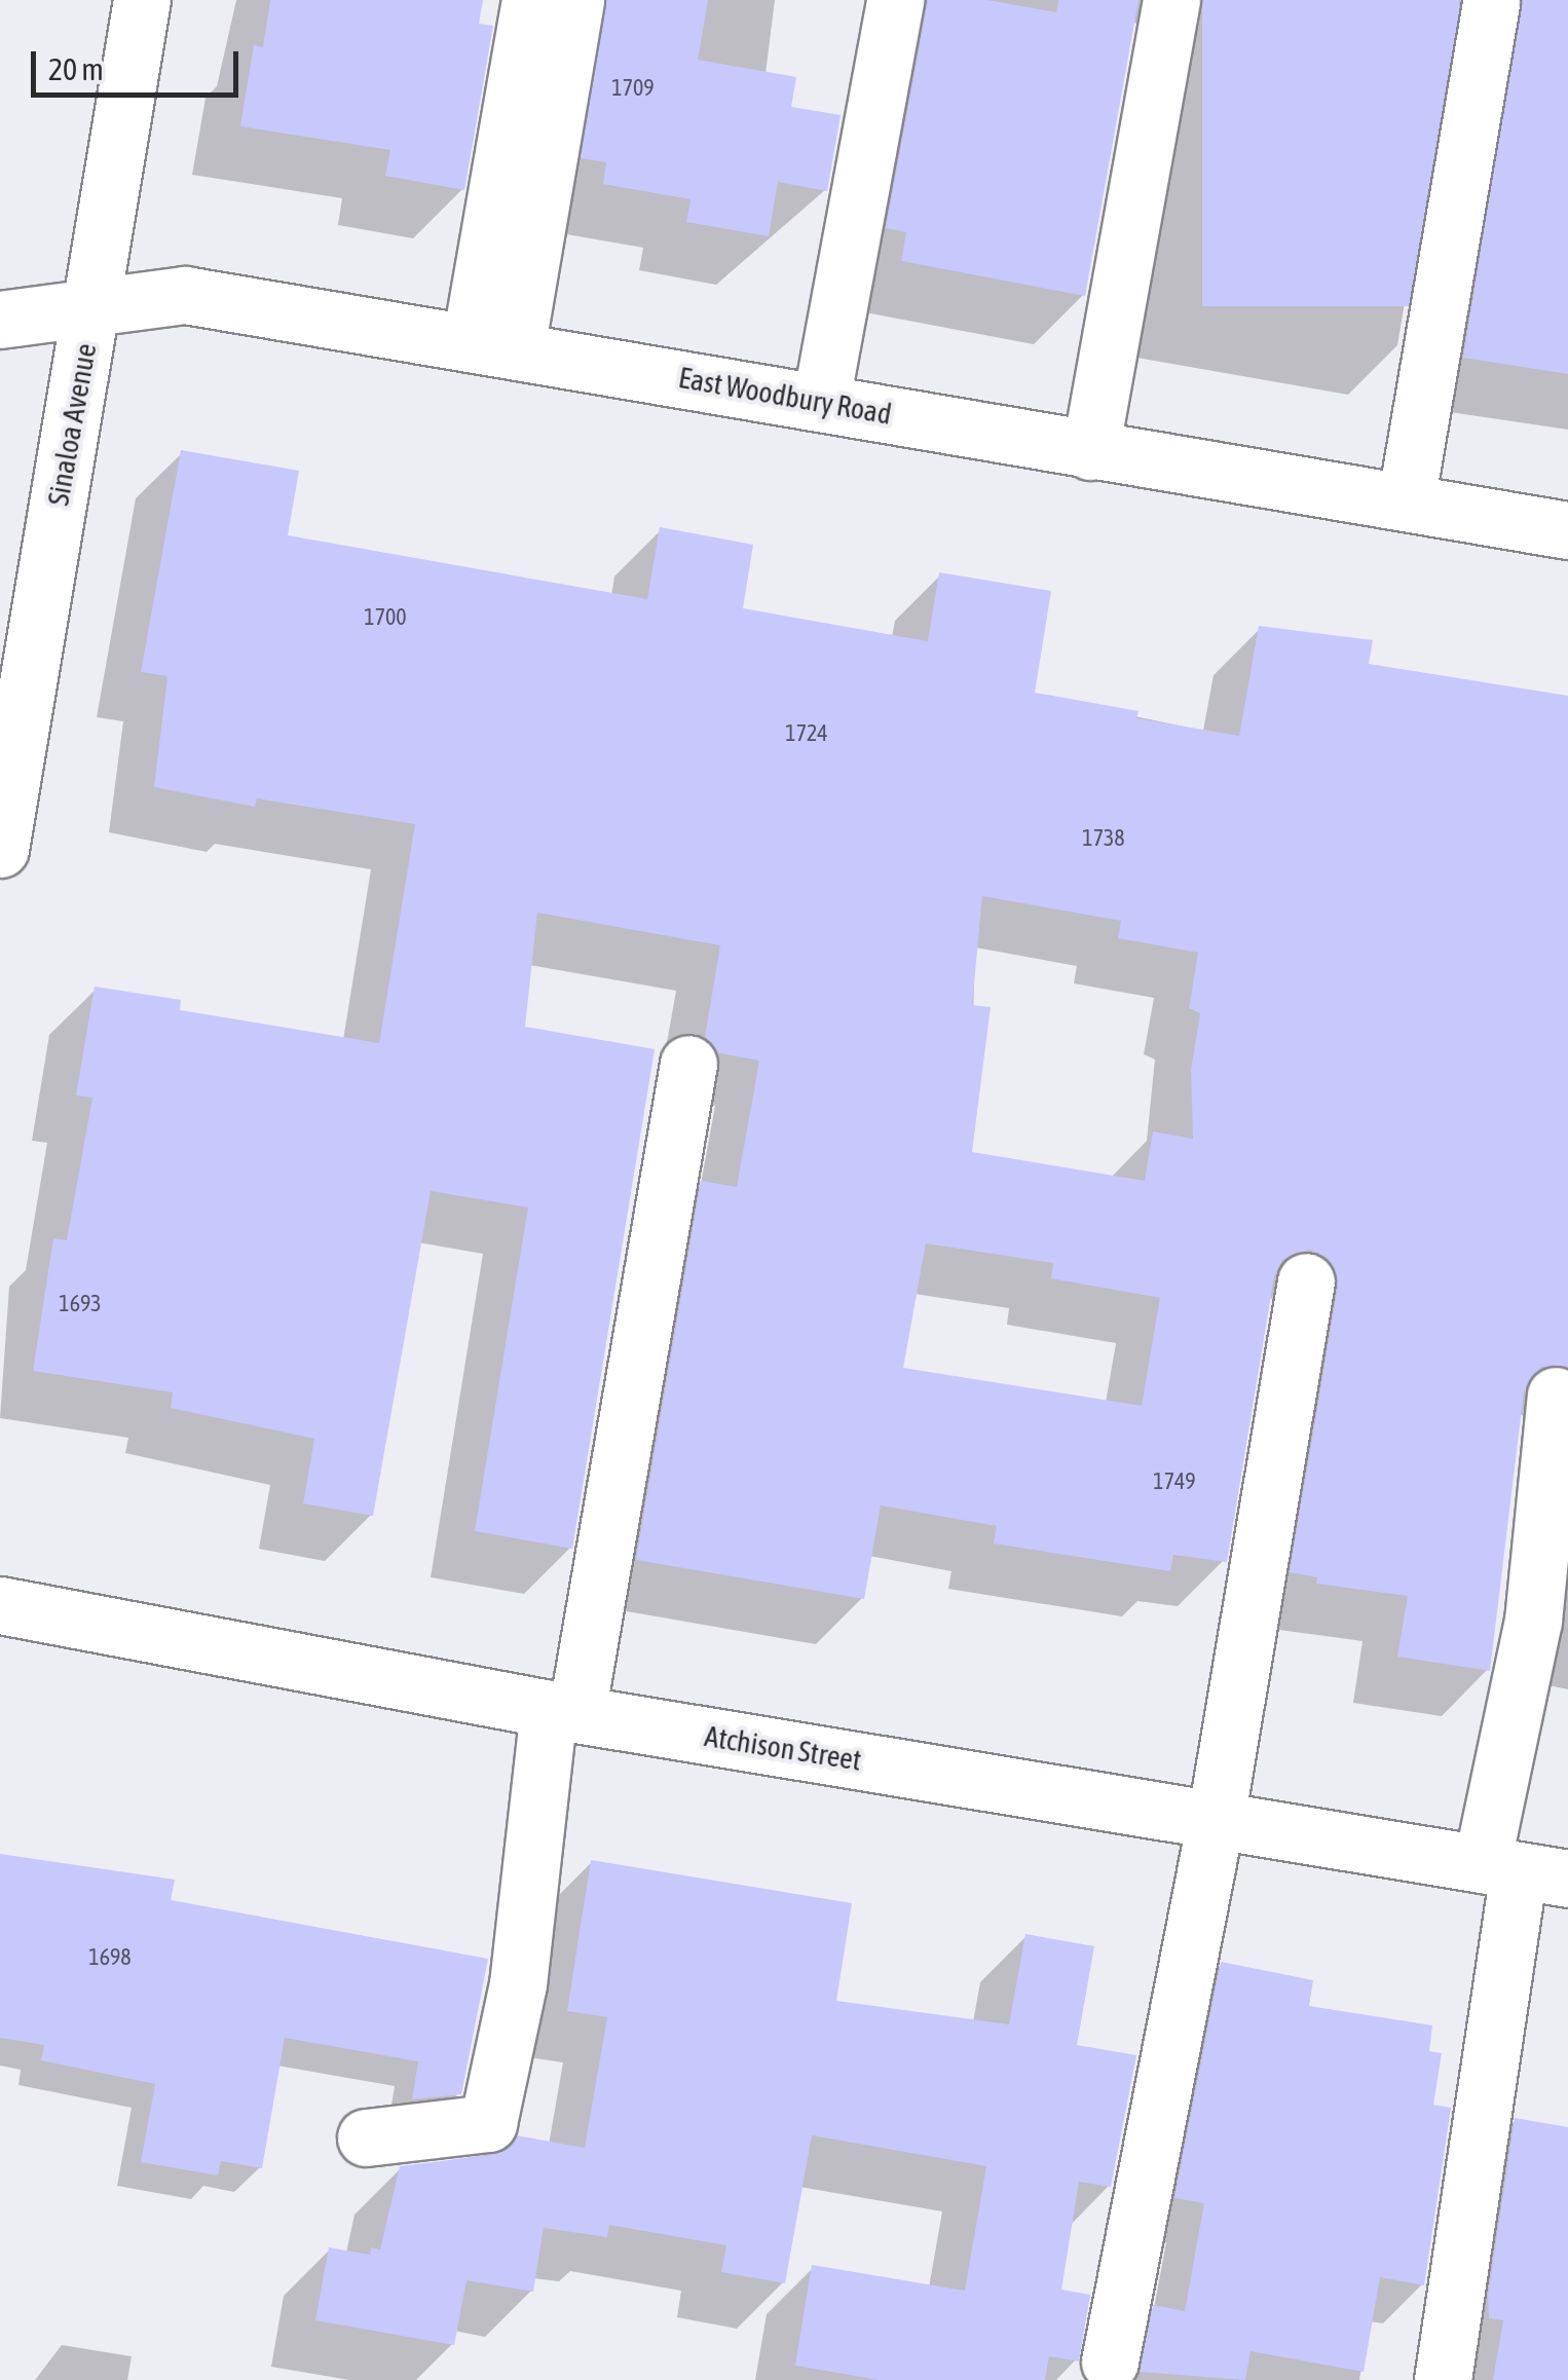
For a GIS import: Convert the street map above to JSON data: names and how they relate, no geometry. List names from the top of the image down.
{
  "streets": {
    "street": ["East Woodbury Road", "Sinaloa Avenue", "Atchison Street"]
  },
  "crossings": [
    ["East Woodbury Road", "Sinaloa Avenue"]
  ],
  "house_numbers": [
    "1709",
    "1700",
    "1724",
    "1738",
    "1693",
    "1749",
    "1698"
  ],
  "scale_bar": "20 m"
}
